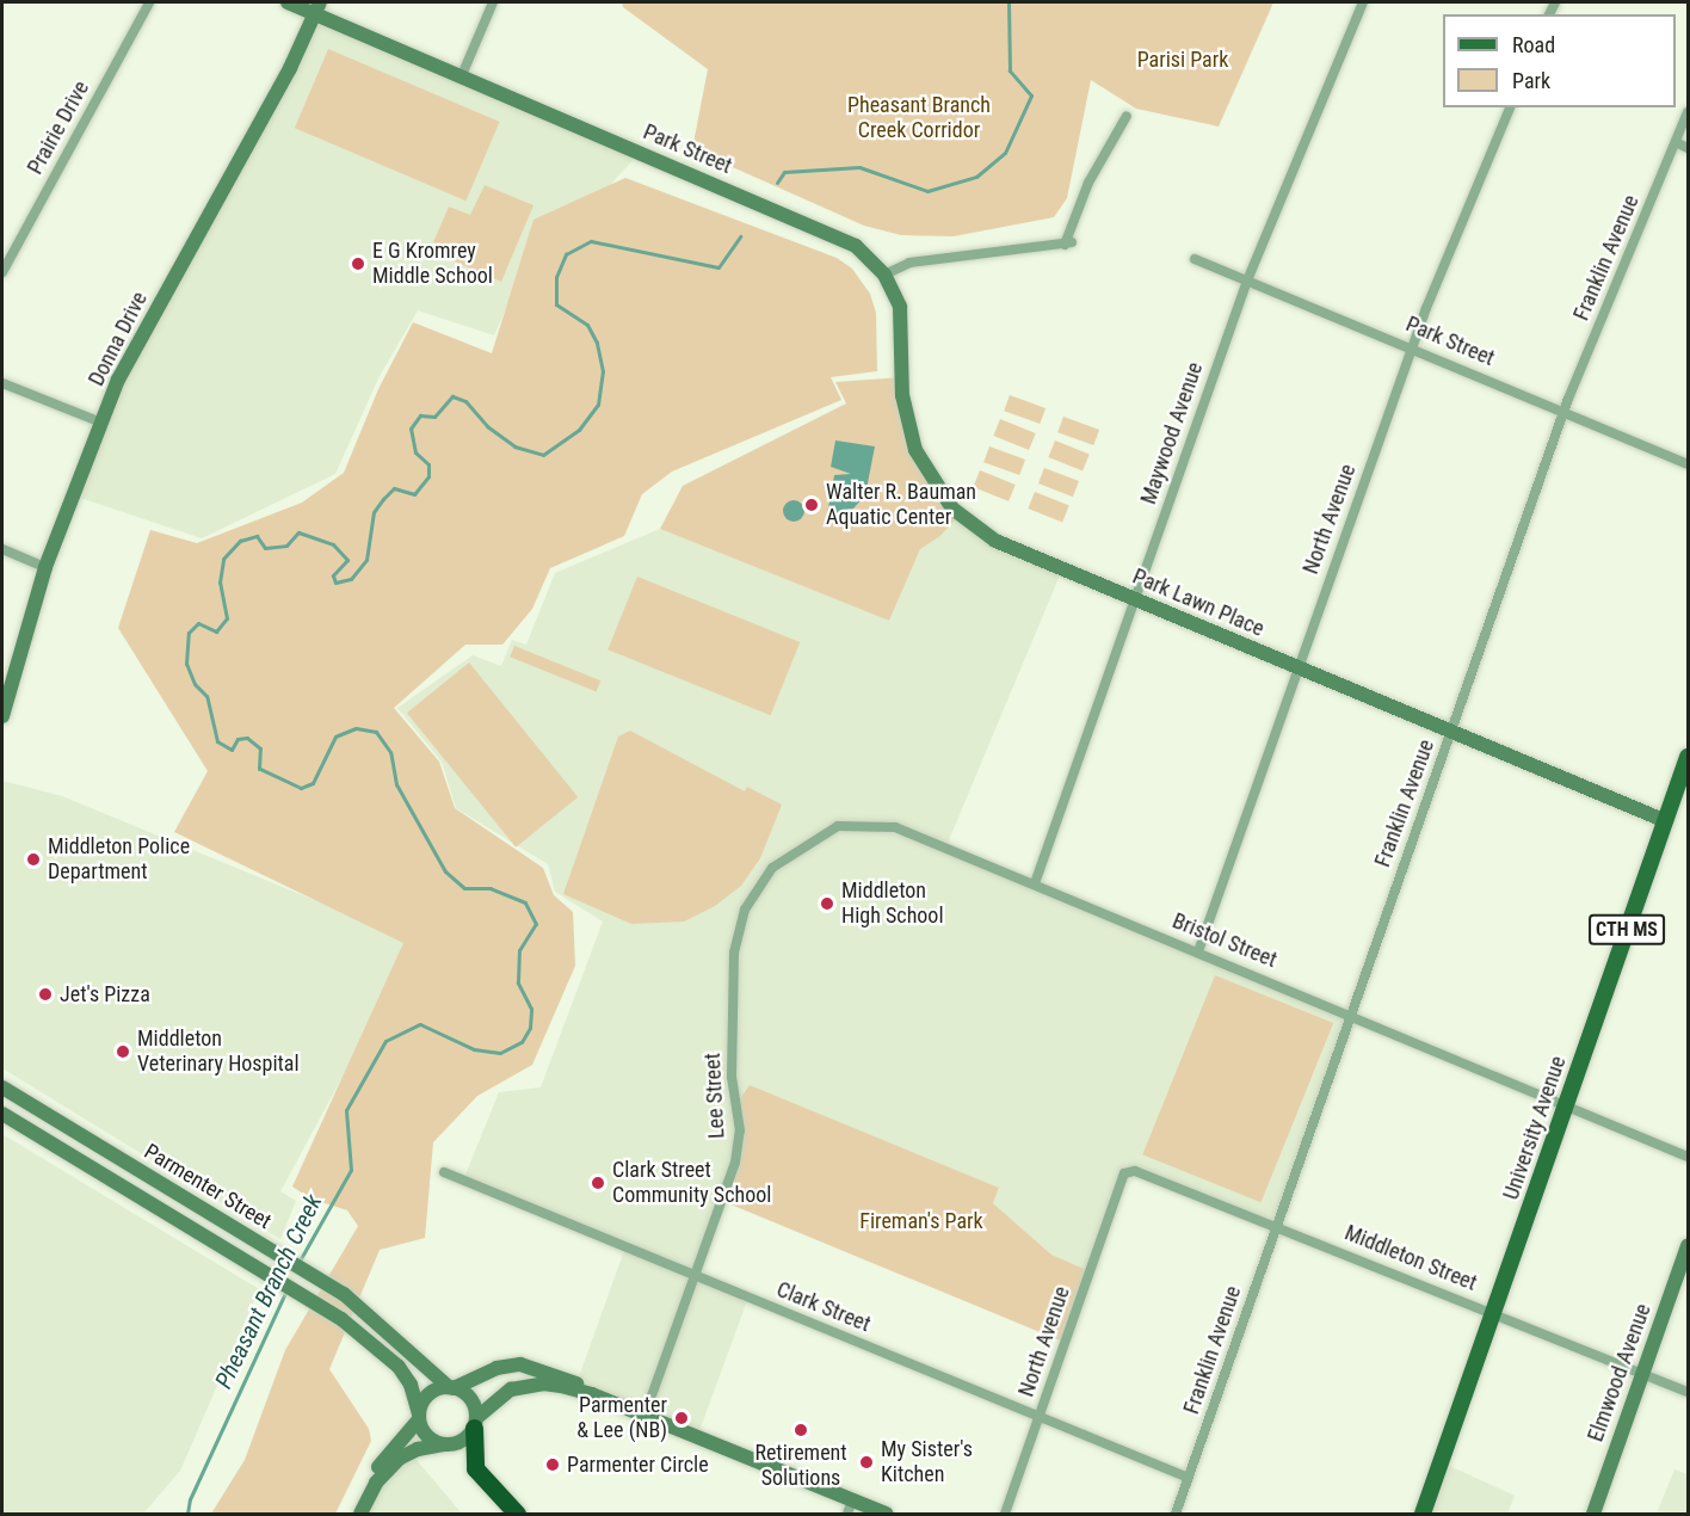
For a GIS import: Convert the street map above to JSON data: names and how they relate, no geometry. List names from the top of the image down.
{
  "streets": {
    "main road": ["CTH MS", "University Avenue"],
    "street": [
      "Prairie Drive",
      "Park Street",
      "Franklin Avenue",
      "Donna Drive",
      "Maywood Avenue",
      "North Avenue",
      "Park Lawn Place",
      "Bristol Street",
      "Lee Street",
      "Parmenter Street",
      "Middleton Street",
      "Clark Street",
      "Elmwood Avenue"
    ]
  },
  "crossings": [
    ["Park Street", "Franklin Avenue"],
    ["Park Street", "Donna Drive"],
    ["Park Street", "Maywood Avenue"],
    ["Park Street", "North Avenue"],
    ["Park Street", "Park Lawn Place"],
    ["Franklin Avenue", "Park Lawn Place"],
    ["Franklin Avenue", "Bristol Street"],
    ["Franklin Avenue", "Middleton Street"],
    ["Franklin Avenue", "Clark Street"],
    ["Maywood Avenue", "Park Lawn Place"],
    ["Maywood Avenue", "Bristol Street"],
    ["North Avenue", "Park Lawn Place"],
    ["North Avenue", "Bristol Street"],
    ["North Avenue", "Middleton Street"],
    ["North Avenue", "Clark Street"],
    ["Park Lawn Place", "University Avenue"],
    ["Bristol Street", "Lee Street"],
    ["Bristol Street", "University Avenue"],
    ["Lee Street", "Clark Street"],
    ["University Avenue", "Middleton Street"],
    ["Middleton Street", "Elmwood Avenue"]
  ],
  "water": ["Pheasant Branch Creek"],
  "parks": ["Parisi Park", "Pheasant Branch Creek Corridor", "Fireman's Park"],
  "places": [
    "E G Kromrey Middle School",
    "Walter R. Bauman Aquatic Center",
    "Middleton Police Department",
    "Middleton High School",
    "Jet's Pizza",
    "Middleton Veterinary Hospital",
    "Clark Street Community School",
    "Parmenter & Lee (NB)",
    "Retirement Solutions",
    "My Sister's Kitchen",
    "Parmenter Circle"
  ],
  "legend": ["Road", "Park"]
}
